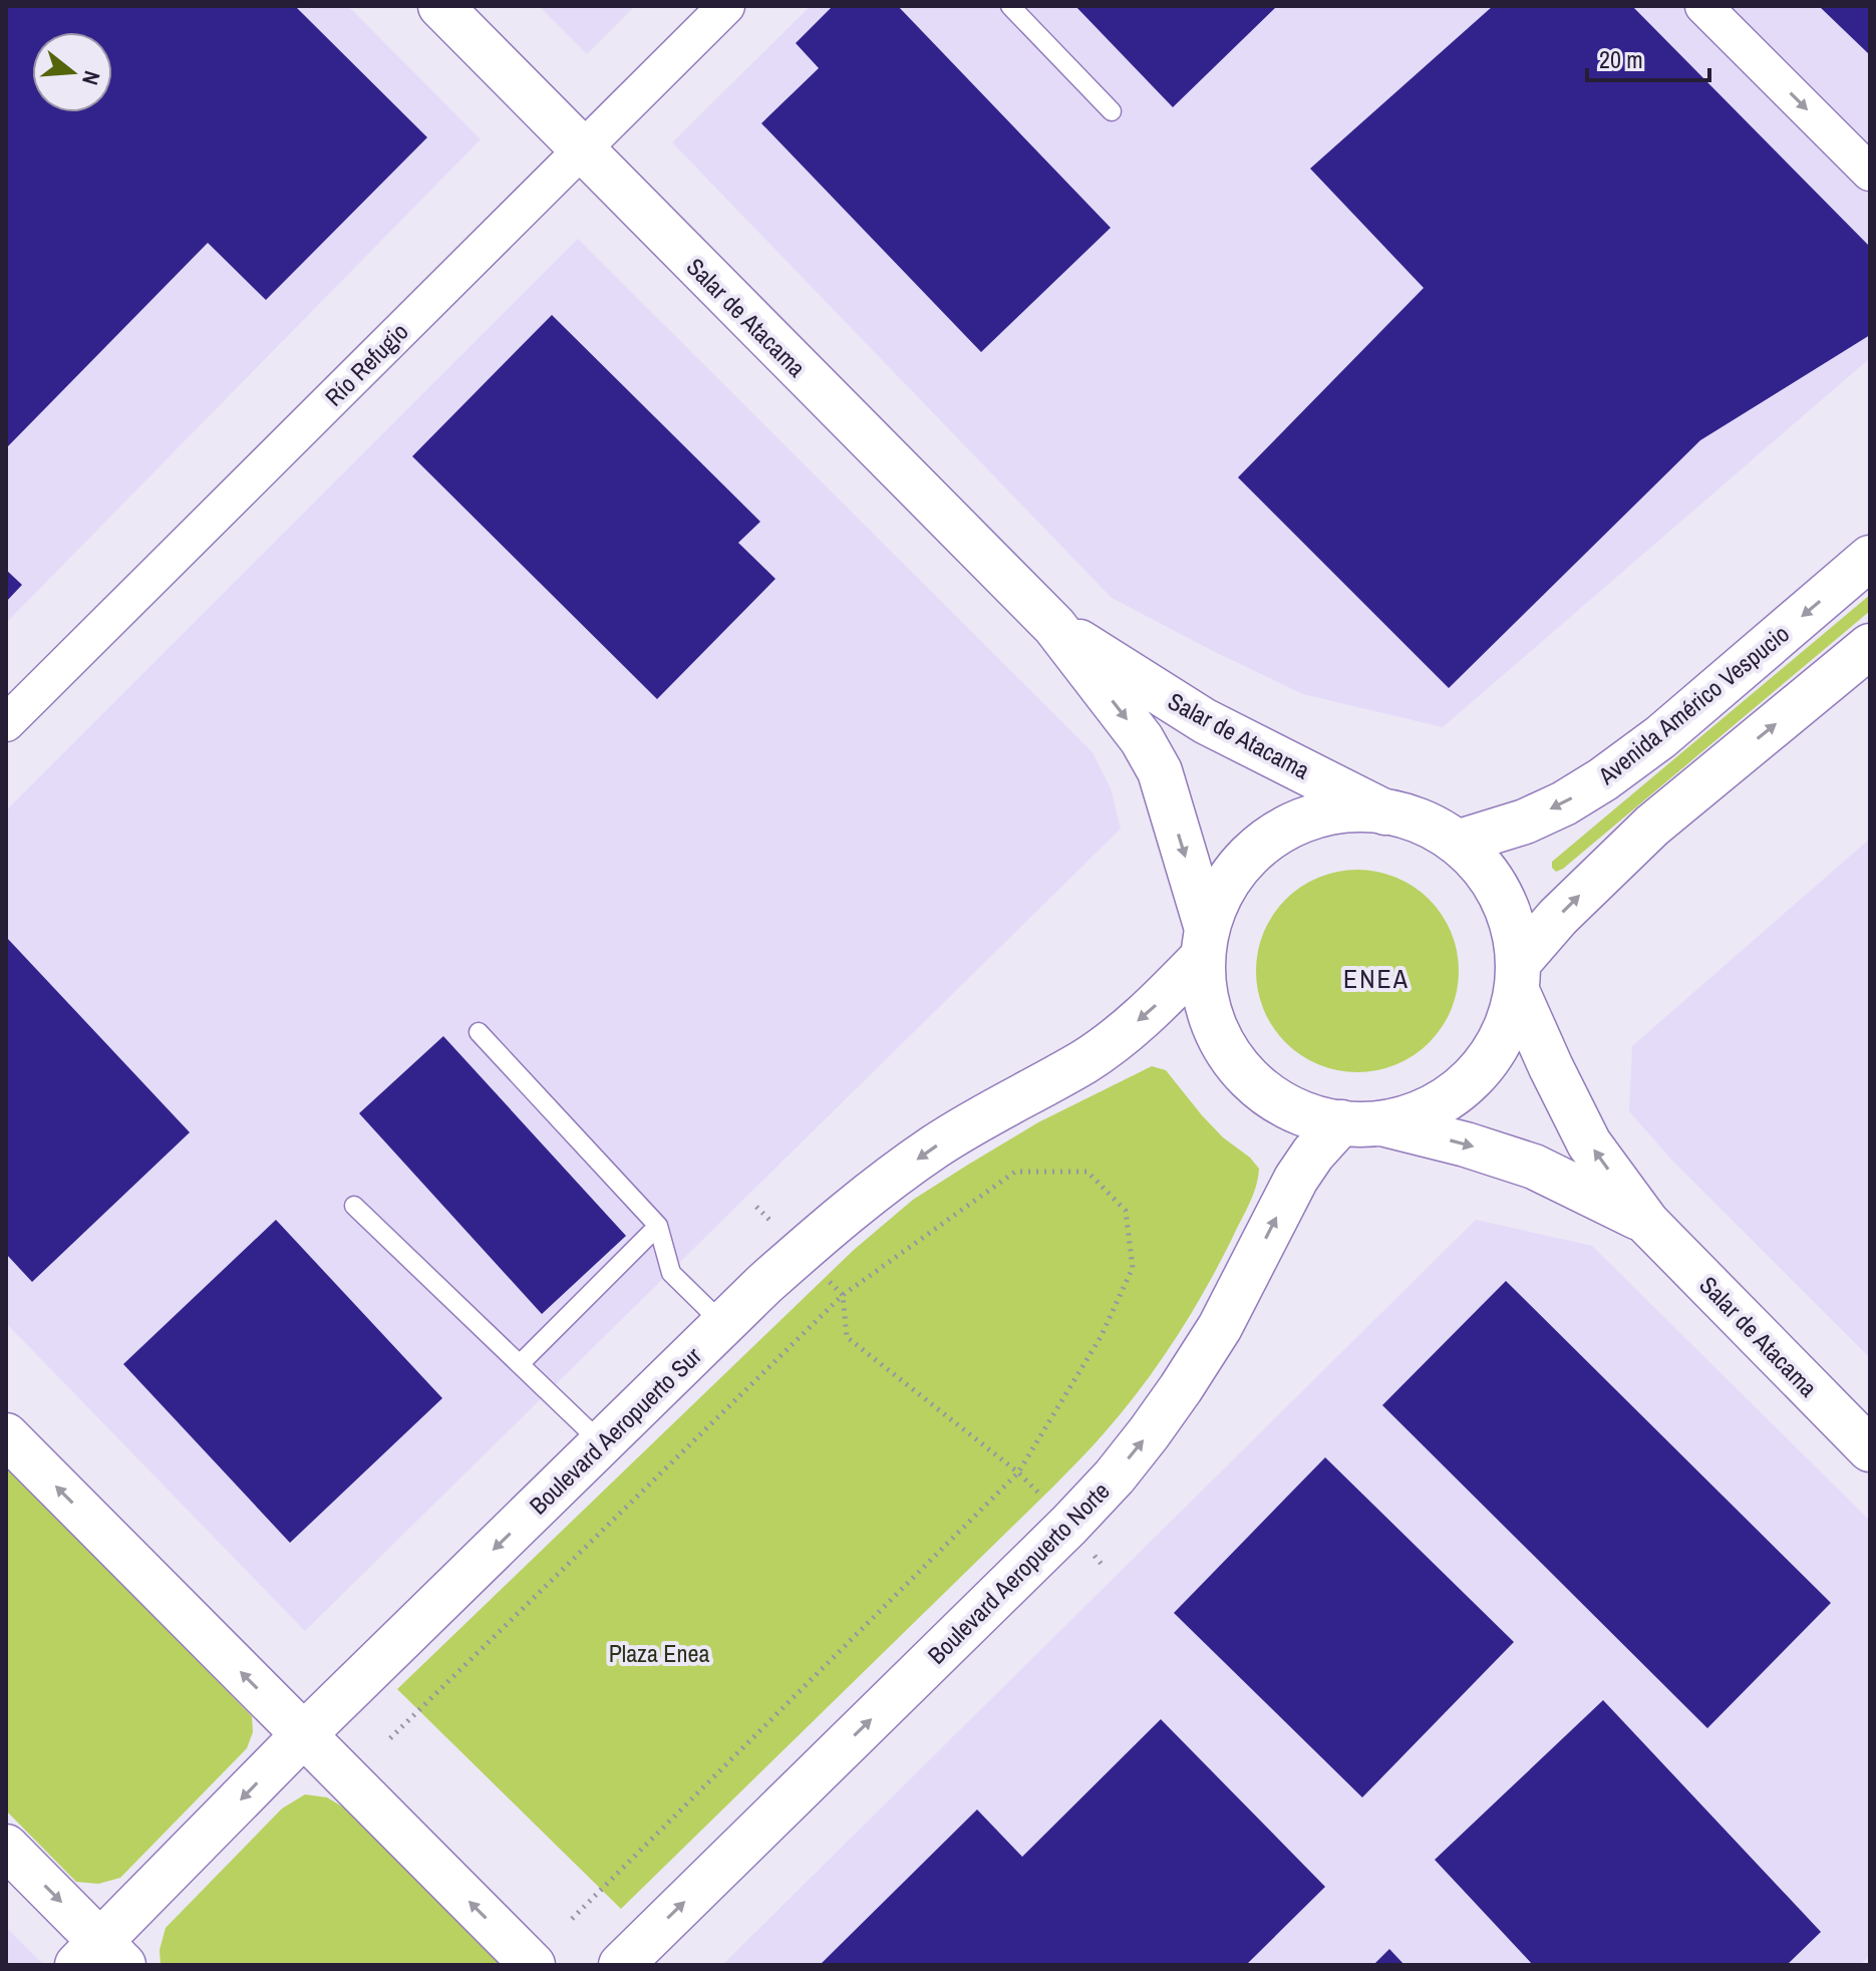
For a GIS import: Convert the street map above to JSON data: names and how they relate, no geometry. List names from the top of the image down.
{
  "streets": {
    "street": [
      "Salar de Atacama",
      "Río Refugio",
      "Avenida Américo Vespucio",
      "Boulevard Aeropuerto Sur",
      "Boulevard Aeropuerto Norte"
    ]
  },
  "crossings": [
    ["Salar de Atacama", "Río Refugio"],
    ["Salar de Atacama", "Avenida Américo Vespucio"],
    ["Salar de Atacama", "Boulevard Aeropuerto Sur"],
    ["Salar de Atacama", "Boulevard Aeropuerto Norte"]
  ],
  "one_way": ["Boulevard Aeropuerto Sur", "Boulevard Aeropuerto Norte"],
  "districts": ["ENEA"],
  "parks": ["Plaza Enea"],
  "scale_bar": "20 m",
  "north": "right"
}
